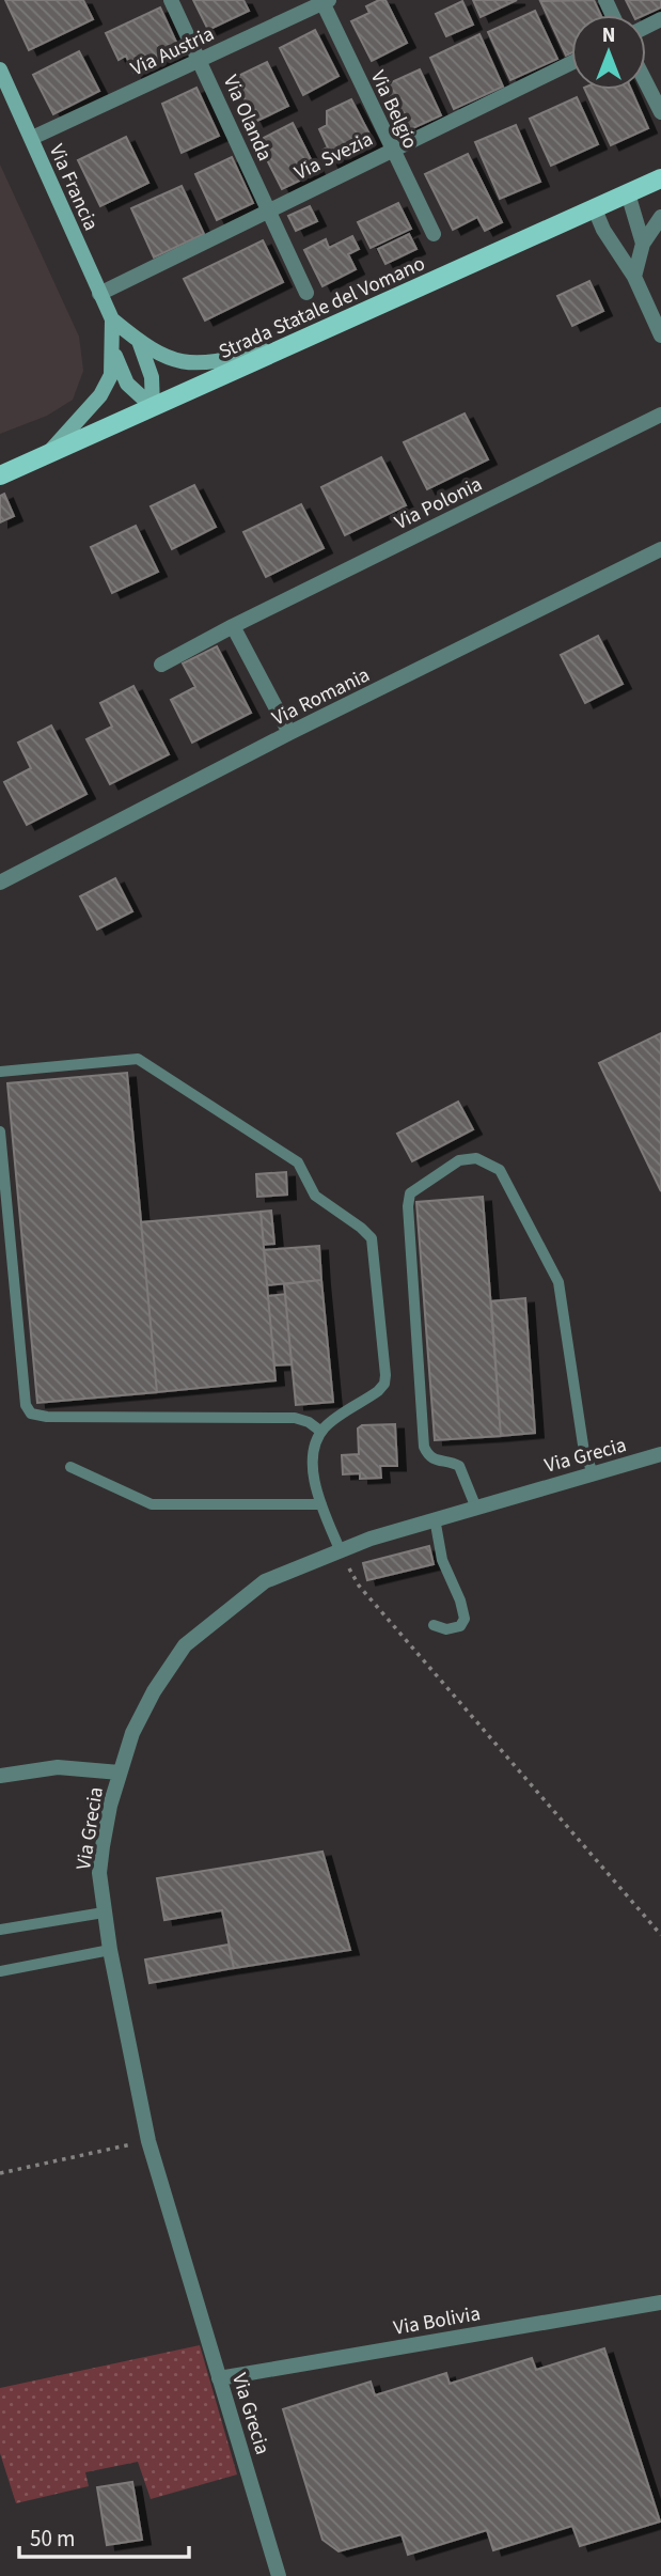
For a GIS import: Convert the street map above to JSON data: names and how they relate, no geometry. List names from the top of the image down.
{
  "streets": {
    "main road": ["Via Francia", "Strada Statale del Vomano"],
    "street": [
      "Via Austria",
      "Via Belgio",
      "Via Olanda",
      "Via Svezia",
      "Via Polonia",
      "Via Romania",
      "Via Grecia",
      "Via Bolivia"
    ]
  },
  "crossings": [
    ["Via Austria", "Via Belgio"],
    ["Via Austria", "Via Olanda"],
    ["Via Austria", "Via Francia"],
    ["Via Belgio", "Via Svezia"],
    ["Via Olanda", "Via Svezia"],
    ["Via Svezia", "Via Francia"],
    ["Via Francia", "Strada Statale del Vomano"],
    ["Via Grecia", "Via Bolivia"]
  ],
  "scale_bar": "50 m",
  "north": "top"
}
